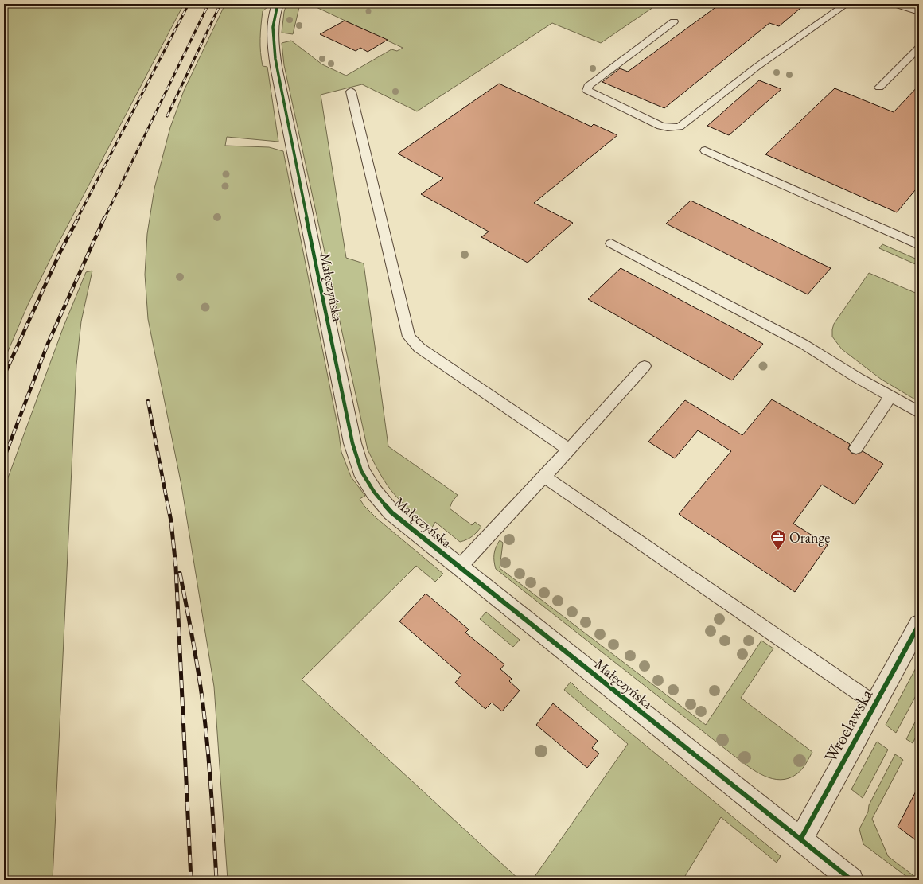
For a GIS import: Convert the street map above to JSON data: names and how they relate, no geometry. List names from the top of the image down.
{
  "streets": {
    "street": ["Małęczyńska", "Wrocławska"]
  },
  "crossings": [
    ["Małęczyńska", "Wrocławska"]
  ],
  "places": {
    "office": ["Orange"]
  }
}
